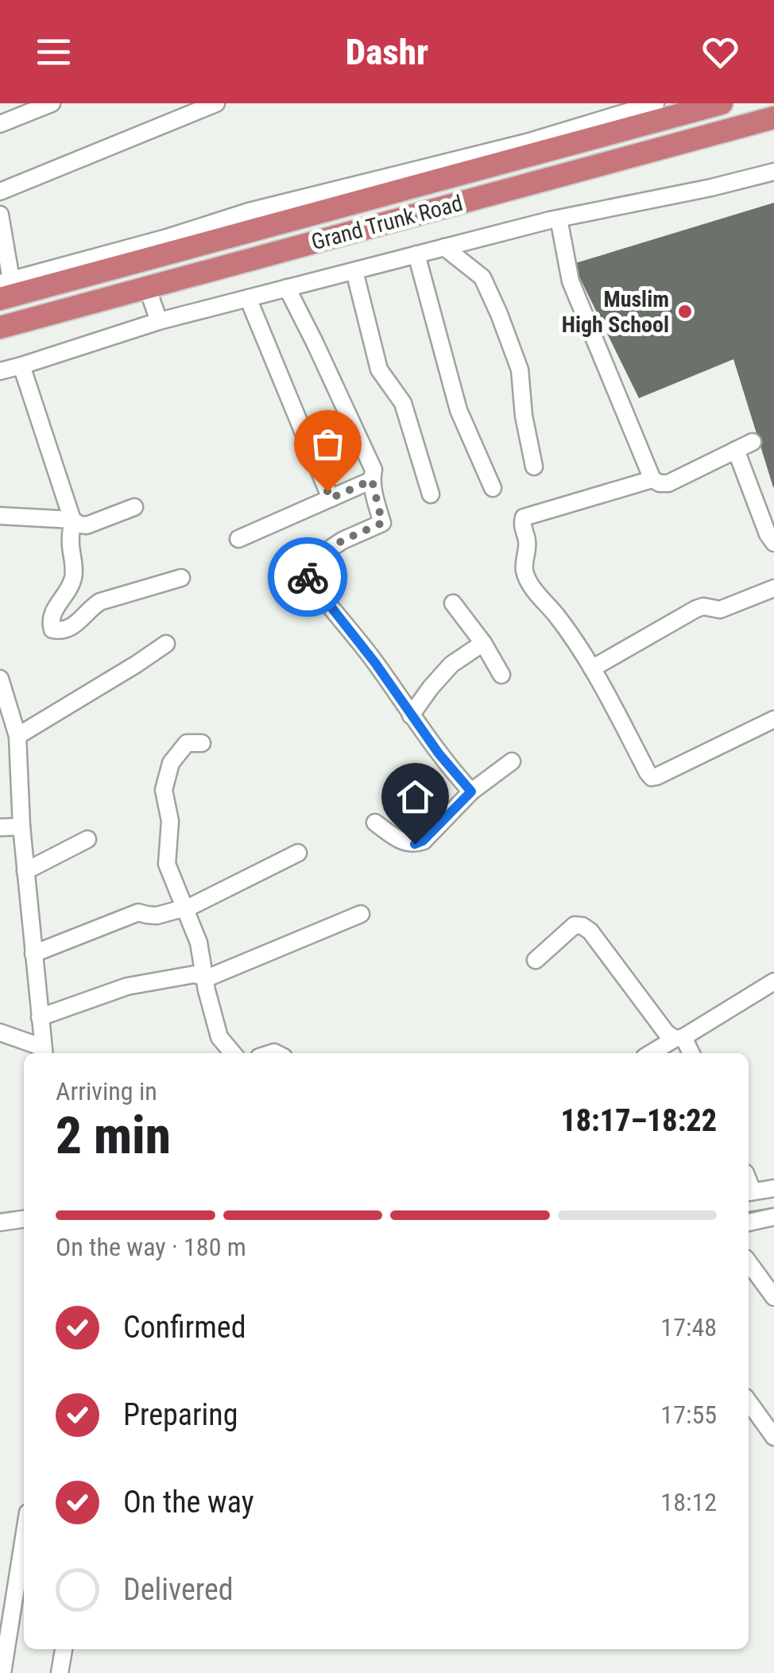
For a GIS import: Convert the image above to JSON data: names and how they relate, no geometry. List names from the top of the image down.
{
  "streets": {
    "highway": ["Grand Trunk Road"]
  },
  "places": ["Muslim High School"],
  "page": {
    "header": "Dashr",
    "heading": ["2 min", "Arriving in", "18:17–18:22"],
    "bar": "On the way · 180 m",
    "list": [
      ["Confirmed", "17:48"],
      ["Preparing", "17:55"],
      ["On the way", "18:12"],
      "Delivered"
    ]
  }
}
